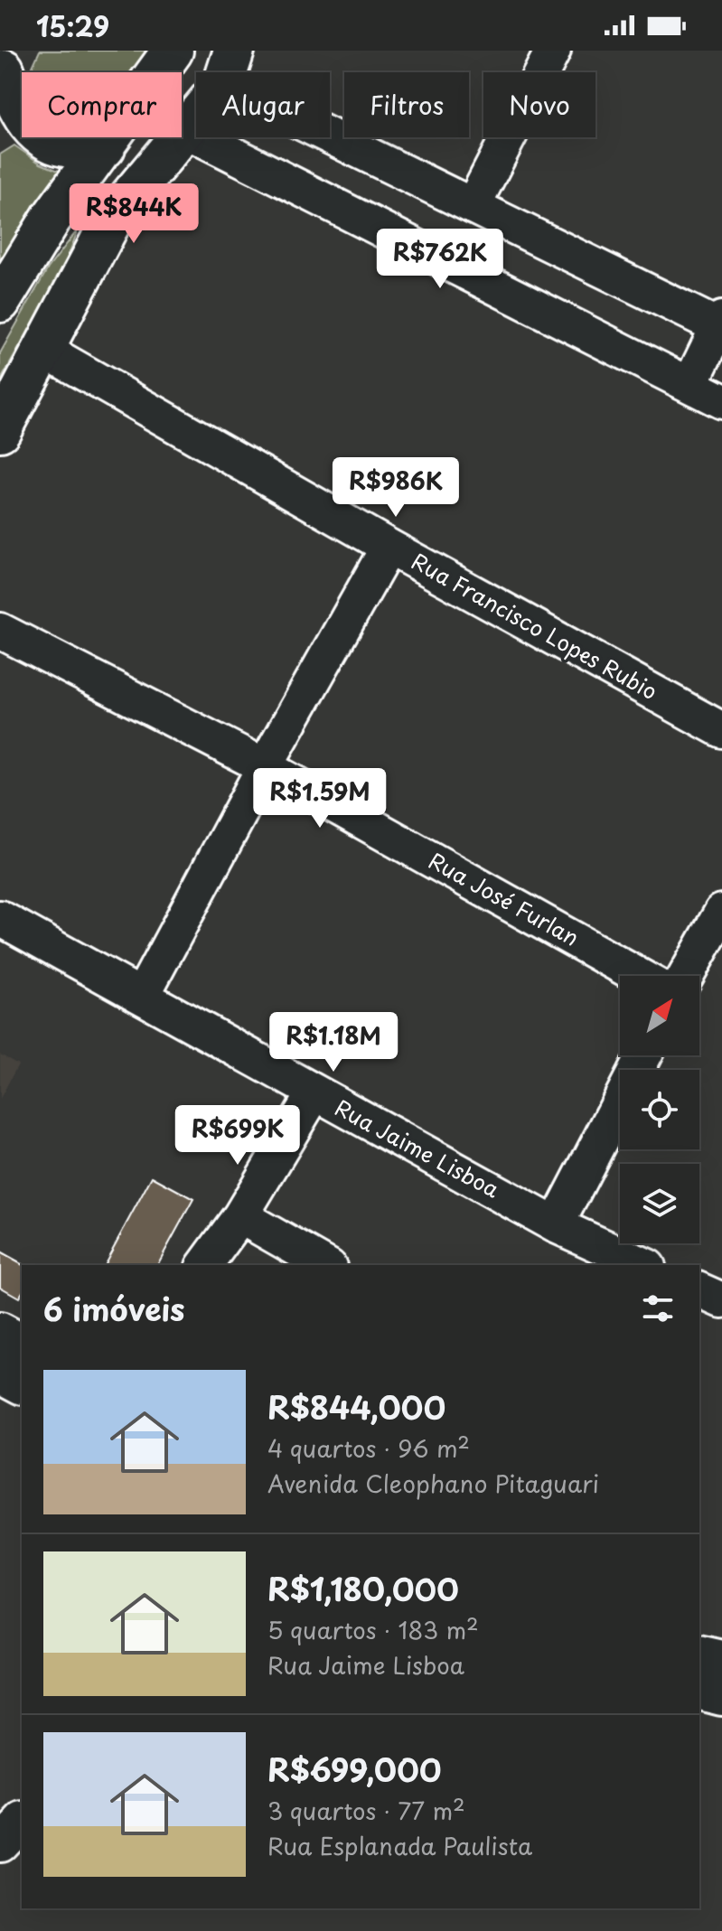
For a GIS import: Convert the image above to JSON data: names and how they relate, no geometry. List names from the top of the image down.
{
  "streets": {
    "street": ["Rua Francisco Lopes Rubio", "Rua José Furlan", "Rua Jaime Lisboa"]
  },
  "north": "top right",
  "page": {
    "status": "15:29",
    "chip": [
      "Comprar",
      "Alugar",
      "Filtros",
      "Novo"
    ],
    "price": [
      "R$844K",
      "R$762K",
      "R$986K",
      "R$1.59M",
      "R$1.18M",
      "R$699K"
    ],
    "heading": "6 imóveis",
    "list": [
      {
        "name": "R$844,000",
        "note": "4 quartos · 96 m² · Avenida Cleophano Pitaguari"
      },
      {
        "name": "R$1,180,000",
        "note": "5 quartos · 183 m² · Rua Jaime Lisboa"
      },
      {
        "name": "R$699,000",
        "note": "3 quartos · 77 m² · Rua Esplanada Paulista"
      }
    ]
  }
}
